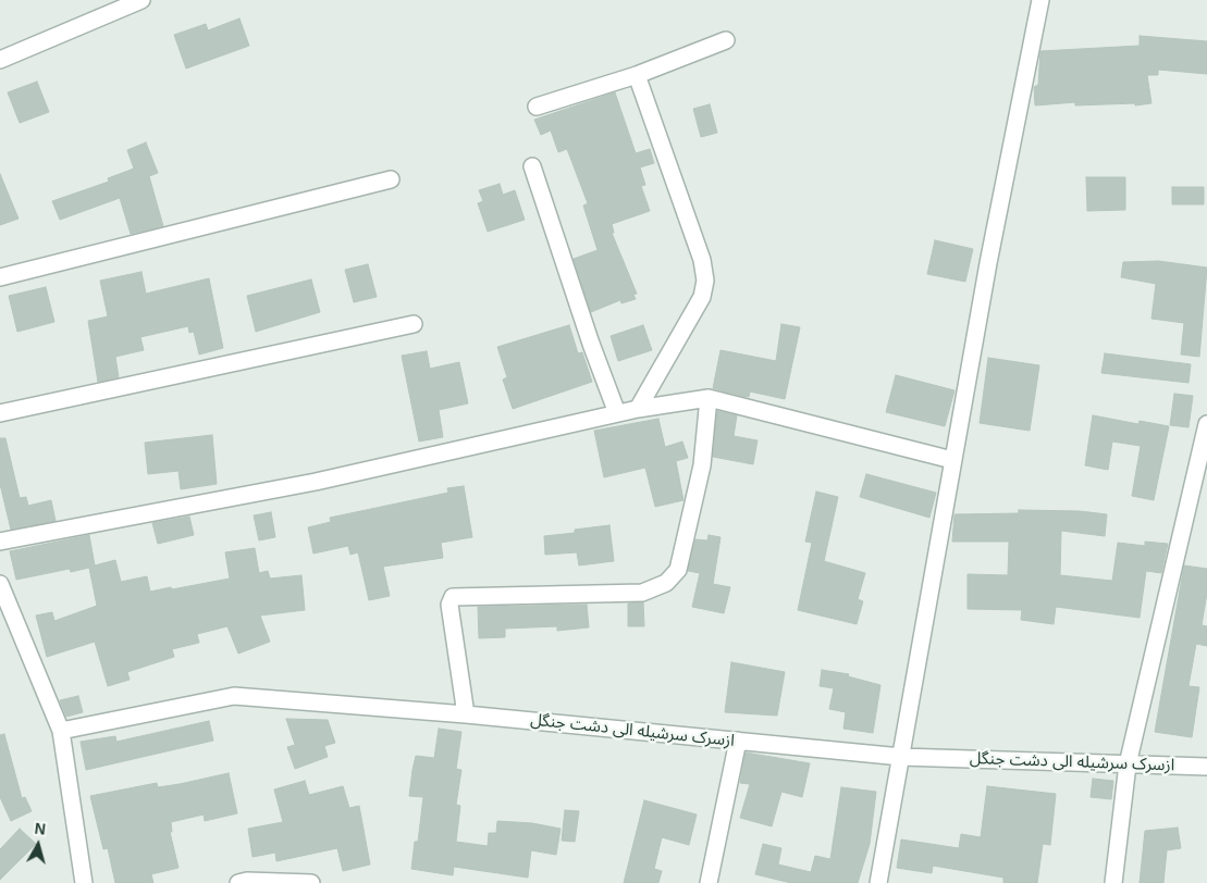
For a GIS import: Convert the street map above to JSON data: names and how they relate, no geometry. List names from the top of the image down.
{
  "streets": {
    "street": ["ازسرک سرشیله الی دشت جنگل"]
  },
  "north": "top"
}
